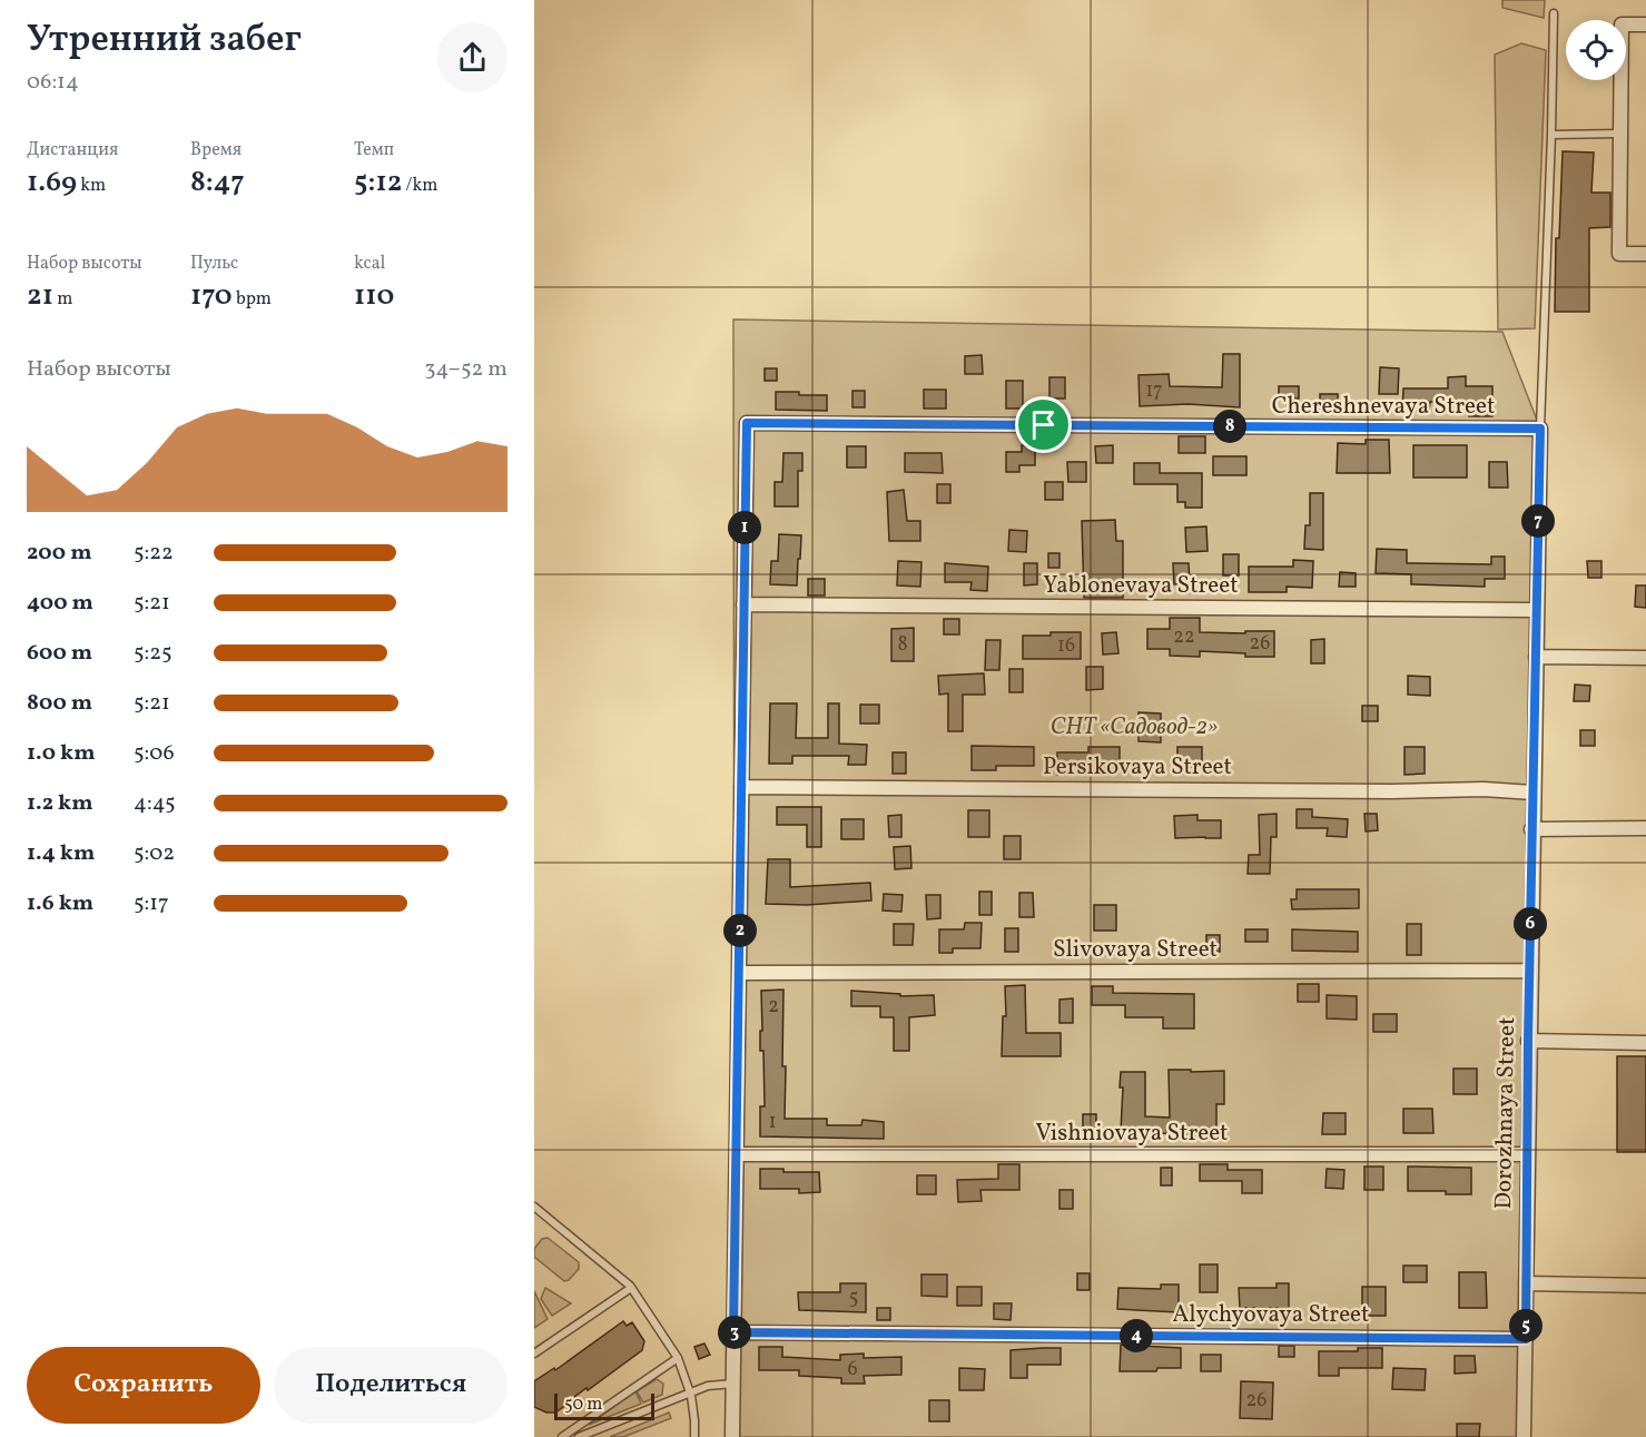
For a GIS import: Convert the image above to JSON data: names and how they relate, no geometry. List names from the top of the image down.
{
  "streets": {
    "street": [
      "Chereshnevaya Street",
      "Yablonevaya Street",
      "Persikovaya Street",
      "Slivovaya Street",
      "Dorozhnaya Street",
      "Vishniovaya Street",
      "Alychyovaya Street"
    ]
  },
  "crossings": [
    ["Chereshnevaya Street", "Yablonevaya Street"],
    ["Chereshnevaya Street", "Dorozhnaya Street"],
    ["Yablonevaya Street", "Dorozhnaya Street"],
    ["Persikovaya Street", "Dorozhnaya Street"],
    ["Slivovaya Street", "Dorozhnaya Street"],
    ["Dorozhnaya Street", "Vishniovaya Street"],
    ["Dorozhnaya Street", "Alychyovaya Street"]
  ],
  "parks": ["СНТ «Садовод-2»"],
  "house_numbers": [
    "17",
    "22",
    "26",
    "8",
    "16",
    "2",
    "1",
    "5",
    "6",
    "26"
  ],
  "scale_bar": "50 m",
  "page": {
    "heading": ["Утренний забег", "06:14"],
    "stats": [
      ["Дистанция", "1.69 km"],
      ["Время", "8:47"],
      ["Темп", "5:12 /km"],
      ["Набор высоты", "21 m"],
      ["Пульс", "170 bpm"],
      ["kcal", "110"]
    ],
    "chart": ["Набор высоты", "34–52 m"],
    "pins": [
      "8",
      "7",
      "1",
      "6",
      "2",
      "5",
      "3",
      "4"
    ],
    "list": [
      {
        "name": "200 m",
        "note": "5:22"
      },
      {
        "name": "400 m",
        "note": "5:21"
      },
      {
        "name": "600 m",
        "note": "5:25"
      },
      {
        "name": "800 m",
        "note": "5:21"
      },
      {
        "name": "1.0 km",
        "note": "5:06"
      },
      {
        "name": "1.2 km",
        "note": "4:45"
      },
      {
        "name": "1.4 km",
        "note": "5:02"
      },
      {
        "name": "1.6 km",
        "note": "5:17"
      }
    ],
    "buttons": ["Сохранить", "Поделиться"],
    "scale": "50 m"
  }
}
